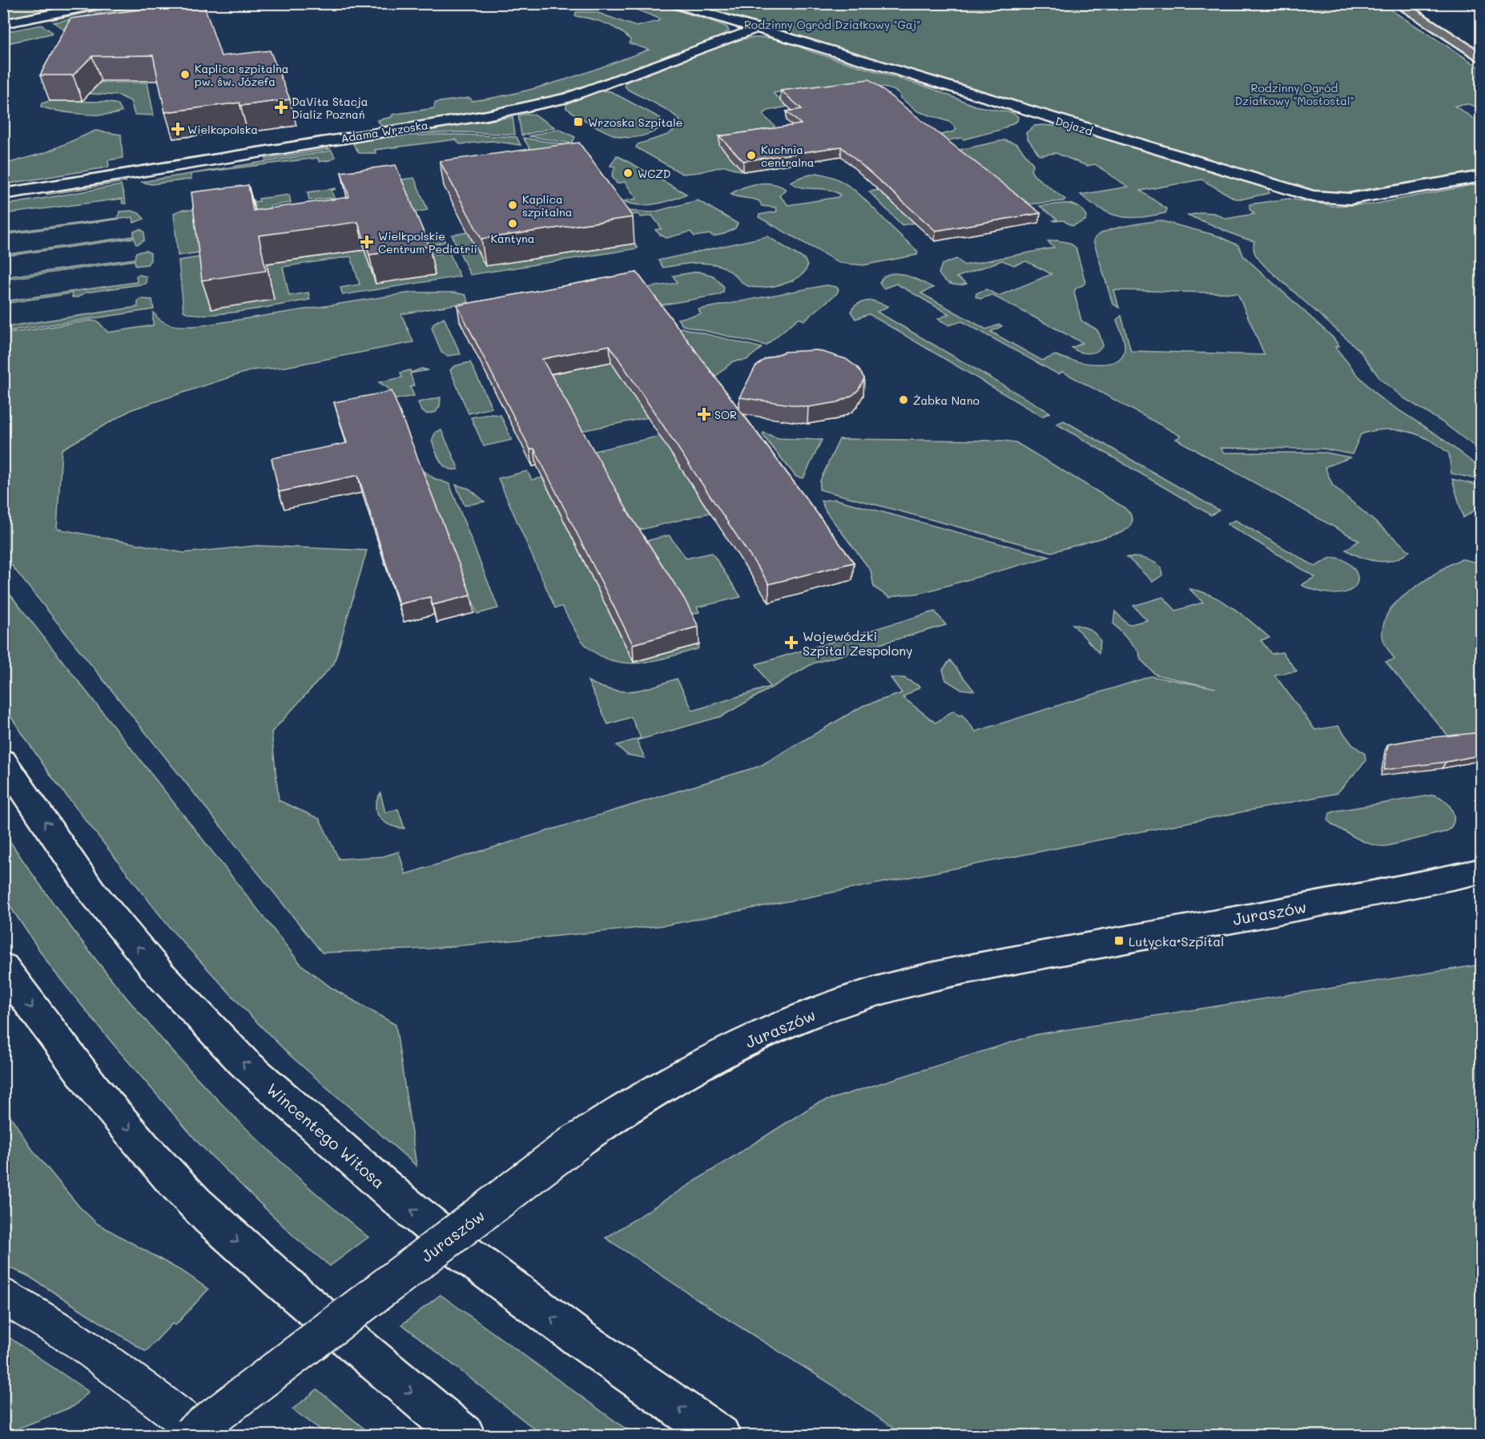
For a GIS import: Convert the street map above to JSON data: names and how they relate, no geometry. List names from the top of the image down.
{
  "streets": {
    "street": [
      "Dojazd",
      "Adama Wrzoska",
      "Juraszów",
      "Wincentego Witosa"
    ]
  },
  "crossings": [
    ["Dojazd", "Adama Wrzoska"]
  ],
  "parks": ["Rodzinny Ogród Działkowy \"Gaj\"", "Rodzinny Ogród Działkowy \"Mostostal\""],
  "places": {
    "other": [
      "Kaplica szpitalna pw. św. Józefa",
      "Kuchnia centralna",
      "WCZD",
      "Kaplica szpitalna",
      "Kantyna",
      "Żabka Nano"
    ],
    "health": [
      "DaVita Stacja Dializ Poznań",
      "Wielkopolska",
      "Wielkpolskie Centrum Pediatrii",
      "SOR",
      "Wojewódzki Szpital Zespolony"
    ],
    "transit": ["Wrzoska Szpitale", "Lutycka Szpital"]
  }
}
